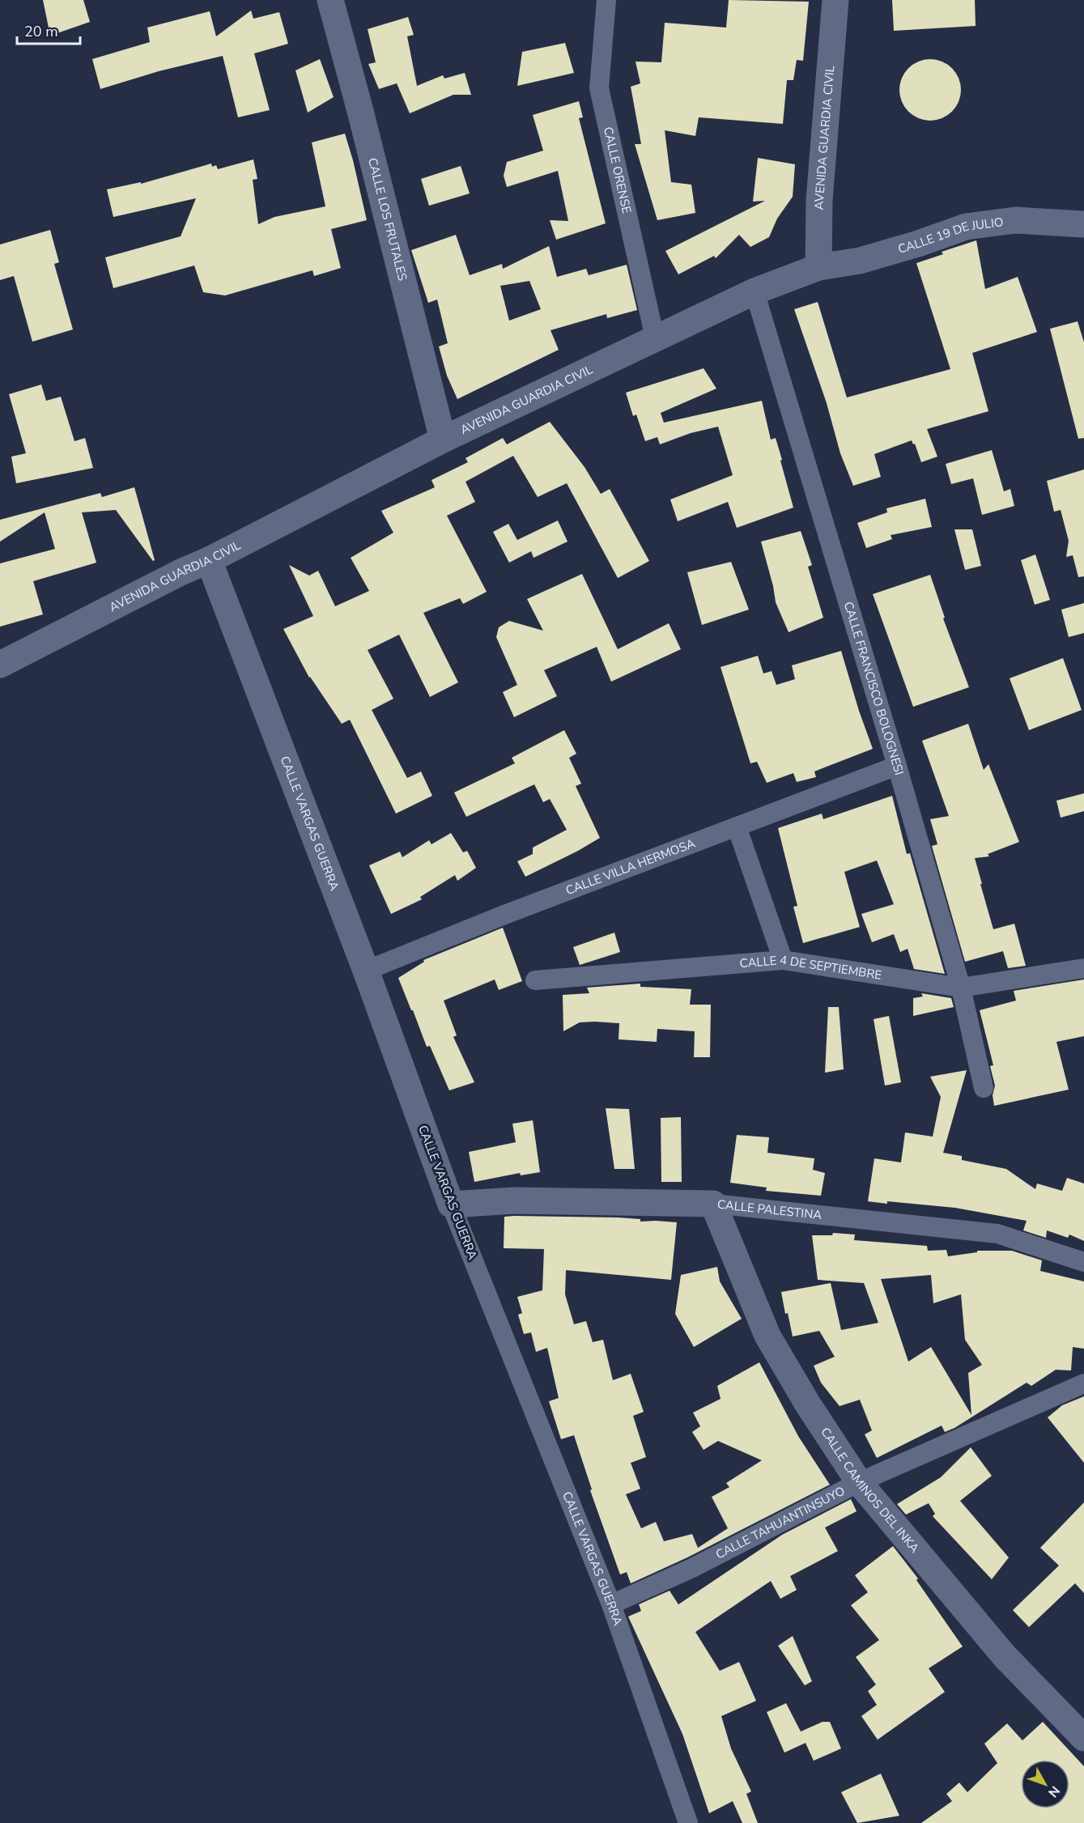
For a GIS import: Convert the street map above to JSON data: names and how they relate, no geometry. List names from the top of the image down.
{
  "streets": {
    "street": [
      "AVENIDA GUARDIA CIVIL",
      "CALLE ORENSE",
      "CALLE LOS FRUTALES",
      "CALLE 19 DE JULIO",
      "CALLE FRANCISCO BOLOGNESI",
      "CALLE VARGAS GUERRA",
      "CALLE VILLA HERMOSA",
      "CALLE 4 DE SEPTIEMBRE",
      "CALLE PALESTINA",
      "CALLE CAMINOS DEL INKA",
      "CALLE TAHUANTINSUYO"
    ]
  },
  "crossings": [
    ["AVENIDA GUARDIA CIVIL", "CALLE ORENSE"],
    ["AVENIDA GUARDIA CIVIL", "CALLE LOS FRUTALES"],
    ["AVENIDA GUARDIA CIVIL", "CALLE 19 DE JULIO"],
    ["AVENIDA GUARDIA CIVIL", "CALLE FRANCISCO BOLOGNESI"],
    ["AVENIDA GUARDIA CIVIL", "CALLE VARGAS GUERRA"],
    ["CALLE FRANCISCO BOLOGNESI", "CALLE VILLA HERMOSA"],
    ["CALLE FRANCISCO BOLOGNESI", "CALLE 4 DE SEPTIEMBRE"],
    ["CALLE VARGAS GUERRA", "CALLE VILLA HERMOSA"],
    ["CALLE VARGAS GUERRA", "CALLE PALESTINA"],
    ["CALLE VARGAS GUERRA", "CALLE TAHUANTINSUYO"],
    ["CALLE PALESTINA", "CALLE CAMINOS DEL INKA"],
    ["CALLE CAMINOS DEL INKA", "CALLE TAHUANTINSUYO"]
  ],
  "scale_bar": "20 m",
  "north": "bottom right"
}
